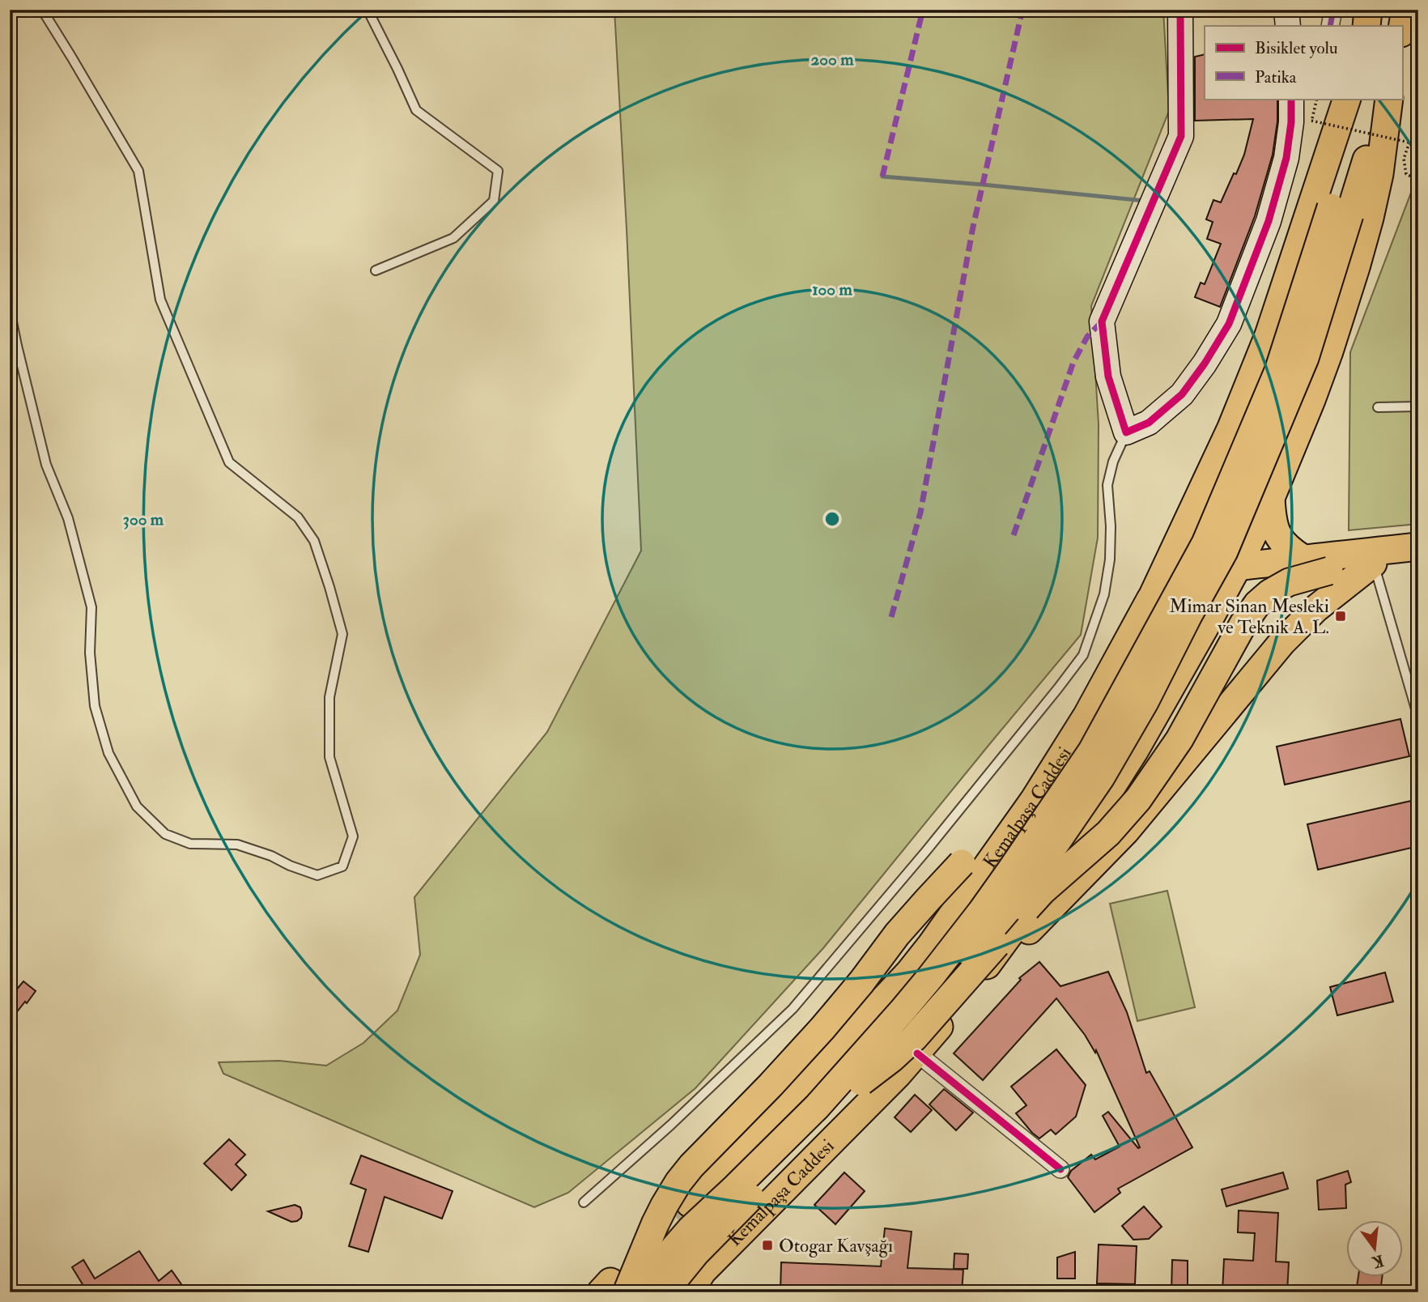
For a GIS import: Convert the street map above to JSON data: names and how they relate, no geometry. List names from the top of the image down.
{
  "streets": {
    "main road": ["Kemalpaşa Caddesi"]
  },
  "places": {
    "transit": ["Mimar Sinan Mesleki ve Teknik A. L.", "Otogar Kavşağı"]
  },
  "legend": ["Bisiklet yolu", "Patika"],
  "north": "bottom",
  "rings": ["200 m", "100 m", "300 m"]
}
